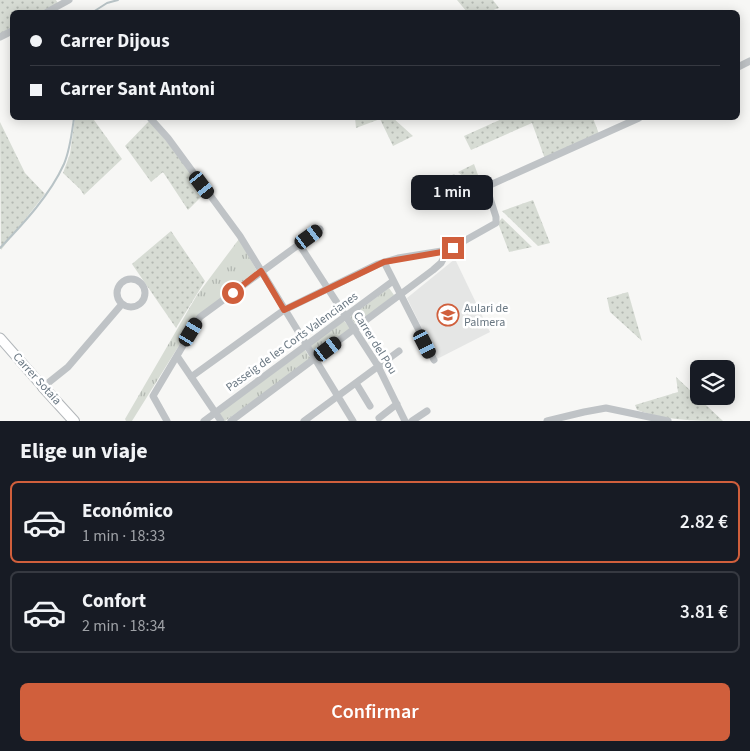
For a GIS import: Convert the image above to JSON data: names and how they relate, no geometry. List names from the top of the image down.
{
  "streets": {
    "highway": ["Carrer Sotaia"],
    "street": ["Passeig de les Corts Valencianes", "Carrer del Pou"]
  },
  "crossings": [
    ["Passeig de les Corts Valencianes", "Carrer del Pou"]
  ],
  "places": {
    "school or university": ["Aulari de Palmera"]
  },
  "page": {
    "banner": ["Carrer Dijous", "Carrer Sant Antoni"],
    "bubble": "1 min",
    "heading": "Elige un viaje",
    "list": [
      {
        "name": "Económico",
        "note": "1 min · 18:33",
        "value": "2.82 €"
      },
      {
        "name": "Confort",
        "note": "2 min · 18:34",
        "value": "3.81 €"
      }
    ],
    "buttons": "Confirmar"
  }
}
